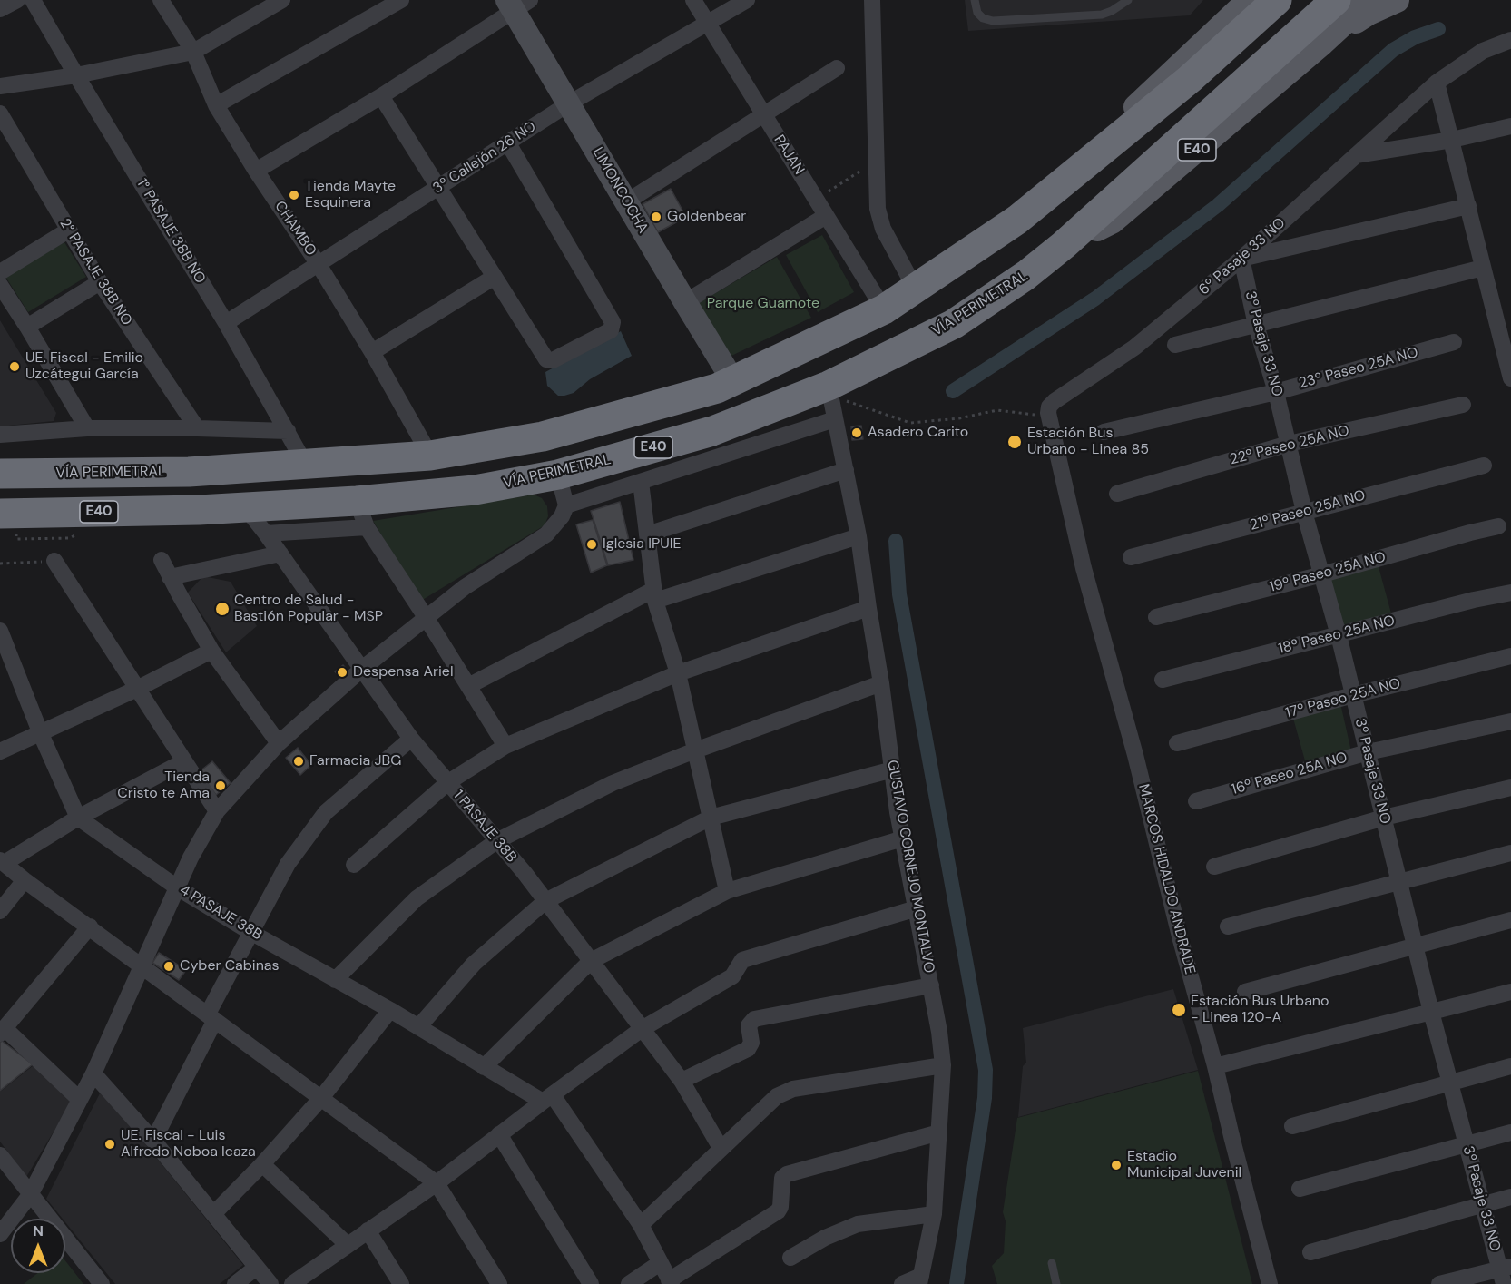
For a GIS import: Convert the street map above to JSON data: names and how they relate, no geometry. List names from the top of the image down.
{
  "streets": {
    "highway": ["E40", "VÍA PERIMETRAL"],
    "street": [
      "PAJAN",
      "3º Callejón 26 NO",
      "LIMONCOCHA",
      "CHAMBO",
      "1° PASAJE 38B NO",
      "6º Pasaje 33 NO",
      "2° PASAJE 38B NO",
      "3º Pasaje 33 NO",
      "23º Paseo 25A NO",
      "22º Paseo 25A NO",
      "21º Paseo 25A NO",
      "19º Paseo 25A NO",
      "18º Paseo 25A NO",
      "17º Paseo 25A NO",
      "16º Paseo 25A NO",
      "1 PASAJE 38B",
      "GUSTAVO CORNEJO MONTALVO",
      "MARCOS HIDALDO ANDRADE",
      "4 PASAJE 38B"
    ]
  },
  "crossings": [
    ["PAJAN", "3º Callejón 26 NO"],
    ["PAJAN", "VÍA PERIMETRAL"],
    ["3º Callejón 26 NO", "LIMONCOCHA"],
    ["3º Callejón 26 NO", "CHAMBO"],
    ["3º Callejón 26 NO", "1° PASAJE 38B NO"],
    ["LIMONCOCHA", "VÍA PERIMETRAL"],
    ["CHAMBO", "VÍA PERIMETRAL"],
    ["1° PASAJE 38B NO", "VÍA PERIMETRAL"],
    ["6º Pasaje 33 NO", "3º Pasaje 33 NO"],
    ["6º Pasaje 33 NO", "MARCOS HIDALDO ANDRADE"],
    ["VÍA PERIMETRAL", "1 PASAJE 38B"],
    ["VÍA PERIMETRAL", "GUSTAVO CORNEJO MONTALVO"],
    ["3º Pasaje 33 NO", "23º Paseo 25A NO"],
    ["3º Pasaje 33 NO", "22º Paseo 25A NO"],
    ["3º Pasaje 33 NO", "21º Paseo 25A NO"],
    ["3º Pasaje 33 NO", "19º Paseo 25A NO"],
    ["3º Pasaje 33 NO", "18º Paseo 25A NO"],
    ["3º Pasaje 33 NO", "17º Paseo 25A NO"],
    ["3º Pasaje 33 NO", "16º Paseo 25A NO"]
  ],
  "parks": ["Parque Guamote"],
  "places": [
    "Tienda Mayte Esquinera",
    "Goldenbear",
    "UE. Fiscal - Emilio Uzcátegui García",
    "Asadero Carito",
    "Estación Bus Urbano - Linea 85",
    "Iglesia IPUIE",
    "Centro de Salud - Bastión Popular - MSP",
    "Despensa Ariel",
    "Farmacia JBG",
    "Tienda Cristo te Ama",
    "Cyber Cabinas",
    "Estación Bus Urbano - Linea 120-A",
    "UE. Fiscal - Luis Alfredo Noboa Icaza",
    "Estadio Municipal Juvenil"
  ],
  "north": "top"
}
